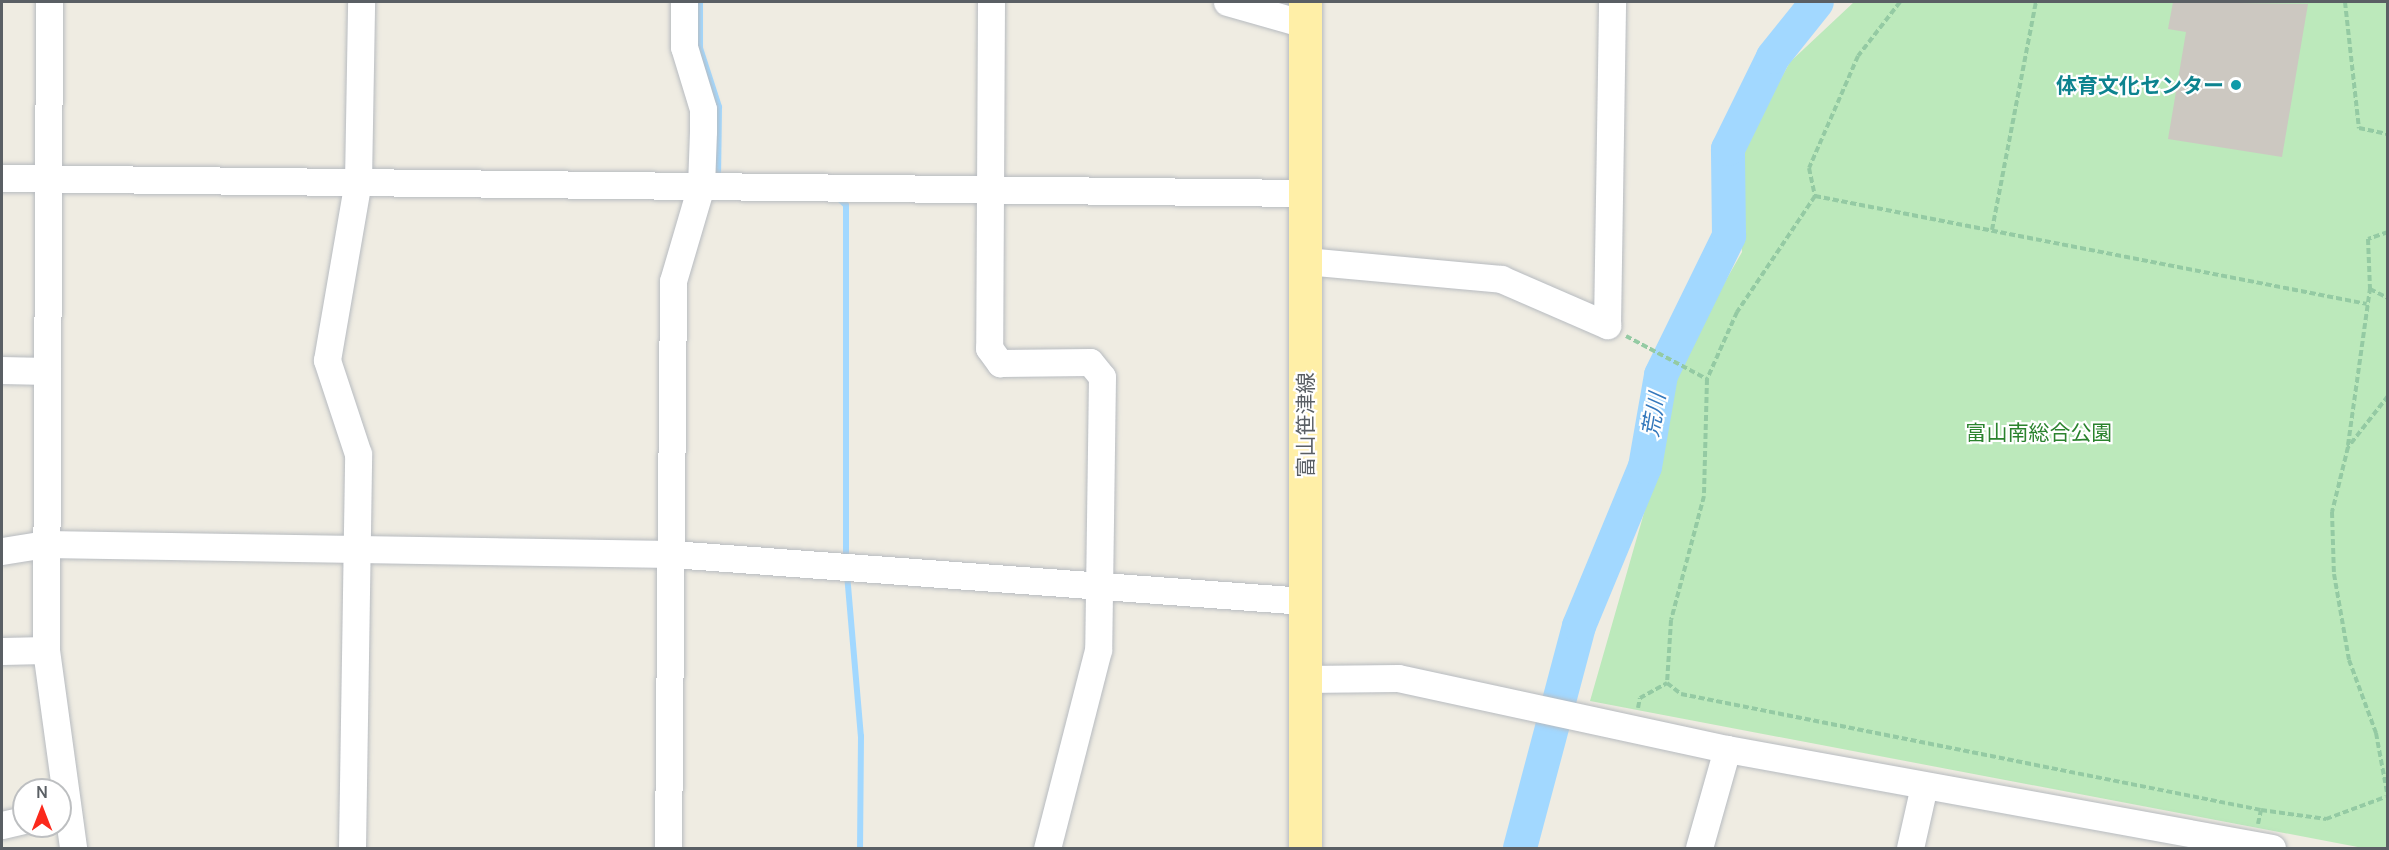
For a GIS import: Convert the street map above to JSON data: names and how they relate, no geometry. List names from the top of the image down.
{
  "streets": {
    "main road": ["富山笹津線"]
  },
  "water": ["荒川"],
  "parks": ["富山南総合公園"],
  "places": ["体育文化センター"],
  "north": "top"
}
